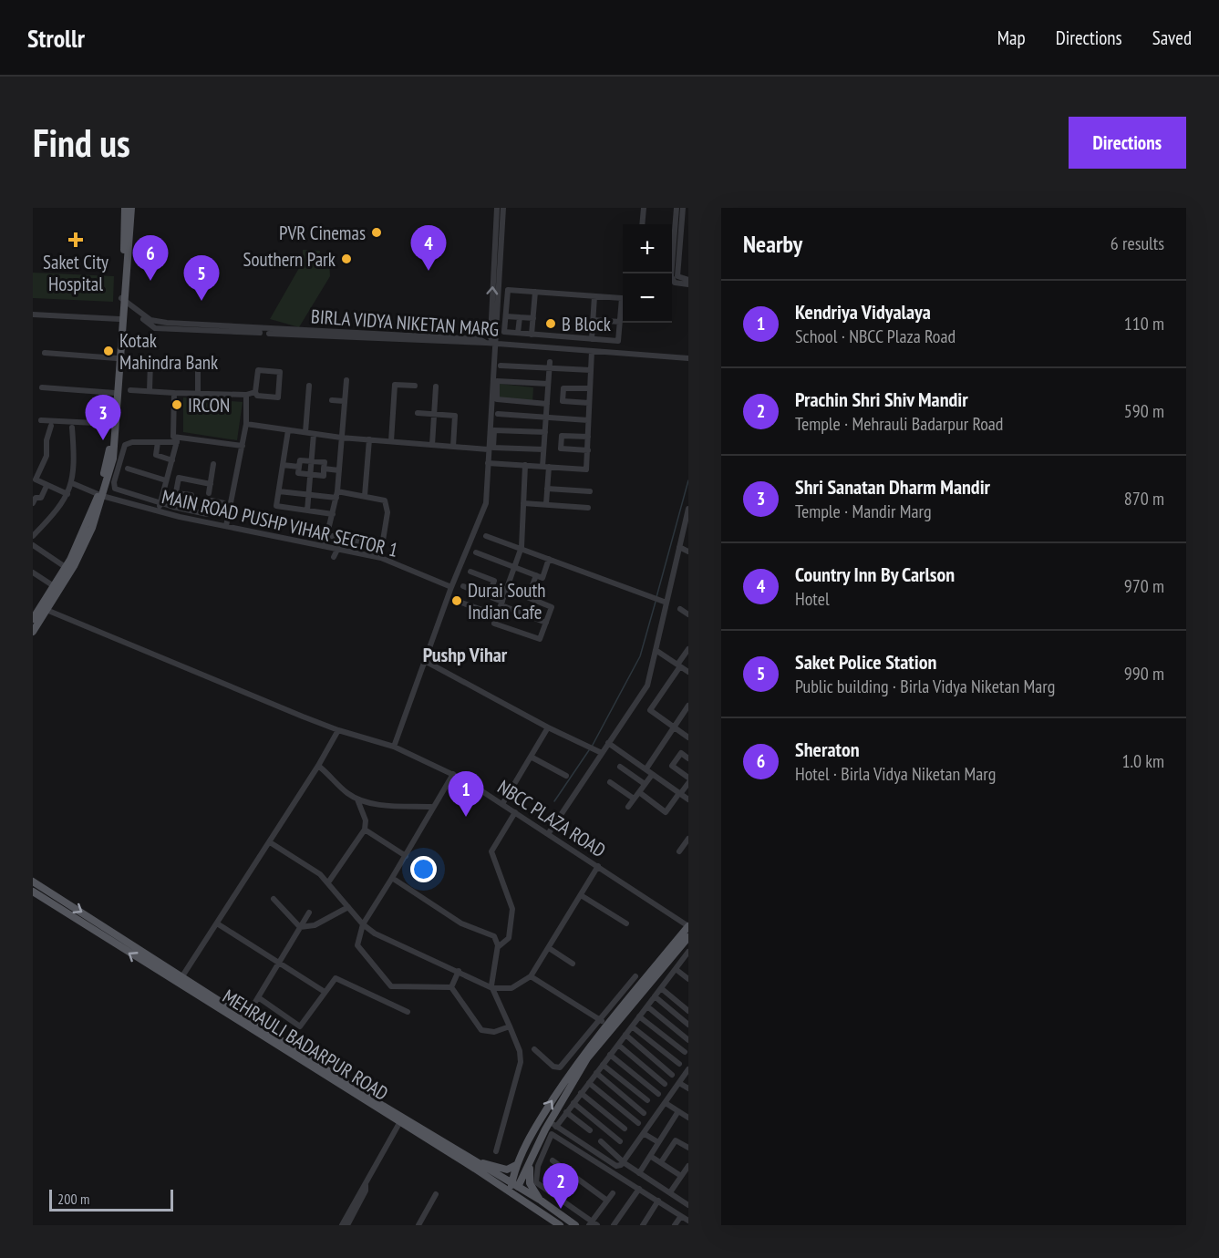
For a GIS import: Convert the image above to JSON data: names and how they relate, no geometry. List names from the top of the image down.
{
  "streets": {
    "main road": ["MEHRAULI BADARPUR ROAD"],
    "street": ["BIRLA VIDYA NIKETAN MARG", "MAIN ROAD PUSHP VIHAR SECTOR 1", "NBCC PLAZA ROAD"]
  },
  "districts": ["Pushp Vihar"],
  "places": {
    "other": [
      "PVR Cinemas",
      "Southern Park",
      "B Block",
      "Kotak Mahindra Bank",
      "IRCON",
      "Durai South Indian Cafe"
    ],
    "health": ["Saket City Hospital"]
  },
  "scale_bar": "200 m",
  "page": {
    "header": "Strollr",
    "nav": ["Map", "Directions", "Saved"],
    "buttons": "Directions",
    "title": "Find us",
    "heading": ["Nearby", "6 results"],
    "map_buttons": ["+", "−"],
    "pins": [
      "4",
      "6",
      "5",
      "3",
      "1",
      "2"
    ],
    "list": [
      {
        "mark": "1",
        "name": "Kendriya Vidyalaya",
        "note": "School · NBCC Plaza Road",
        "value": "110 m"
      },
      {
        "mark": "2",
        "name": "Prachin Shri Shiv Mandir",
        "note": "Temple · Mehrauli Badarpur Road",
        "value": "590 m"
      },
      {
        "mark": "3",
        "name": "Shri Sanatan Dharm Mandir",
        "note": "Temple · Mandir Marg",
        "value": "870 m"
      },
      {
        "mark": "4",
        "name": "Country Inn By Carlson",
        "note": "Hotel",
        "value": "970 m"
      },
      {
        "mark": "5",
        "name": "Saket Police Station",
        "note": "Public building · Birla Vidya Niketan Marg",
        "value": "990 m"
      },
      {
        "mark": "6",
        "name": "Sheraton",
        "note": "Hotel · Birla Vidya Niketan Marg",
        "value": "1.0 km"
      }
    ],
    "scale": "200 m"
  }
}
